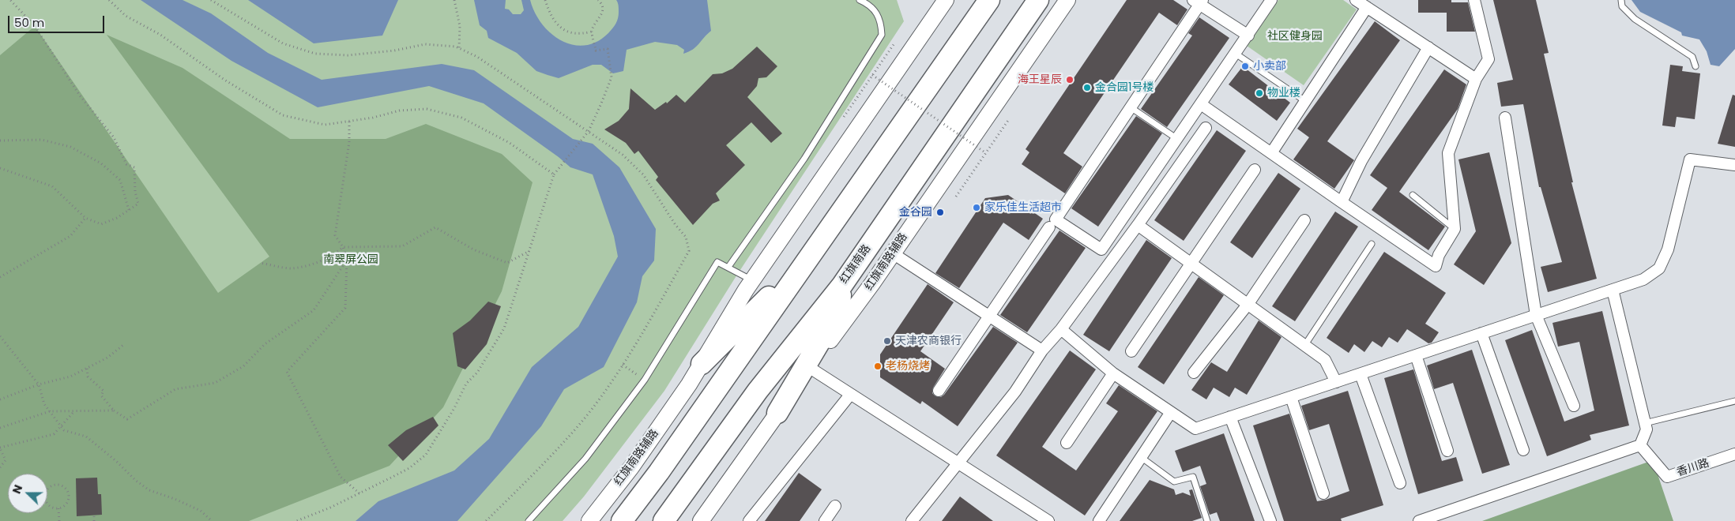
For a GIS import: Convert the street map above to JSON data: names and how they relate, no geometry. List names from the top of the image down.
{
  "streets": {
    "highway": ["红旗南路"],
    "main road": ["红旗南路辅路"],
    "street": ["香川路"]
  },
  "parks": ["社区健身园", "南翠屏公园"],
  "places": [
    "小卖部",
    "海王星辰",
    "金合园1号楼",
    "物业楼",
    "家乐佳生活超市",
    "金谷园",
    "天津农商银行",
    "老杨烧烤"
  ],
  "scale_bar": "50 m",
  "north": "left"
}
